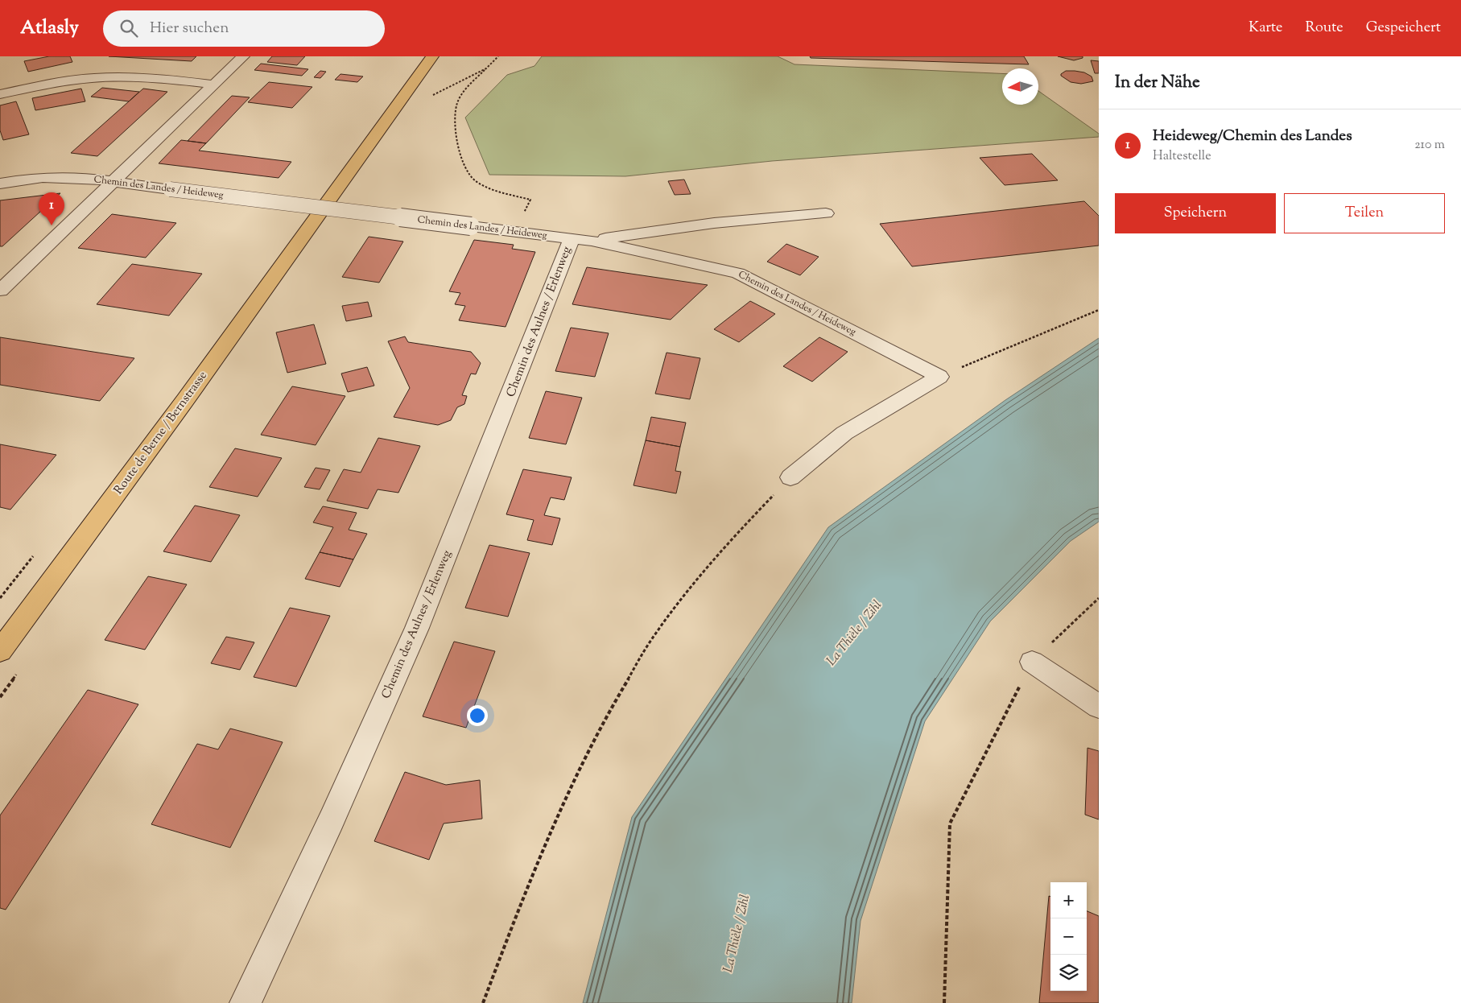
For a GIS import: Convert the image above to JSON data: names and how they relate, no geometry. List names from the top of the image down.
{
  "streets": {
    "highway": ["Route de Berne / Bernstrasse"],
    "street": ["Chemin des Landes / Heideweg", "Chemin des Aulnes / Erlenweg"]
  },
  "crossings": [
    ["Chemin des Landes / Heideweg", "Chemin des Aulnes / Erlenweg"]
  ],
  "water": ["La Thièle / Zihl"],
  "north": "left",
  "page": {
    "header": "Atlasly",
    "search": "Hier suchen",
    "nav": ["Karte", "Route", "Gespeichert"],
    "heading": "In der Nähe",
    "list": [
      {
        "mark": "1",
        "name": "Heideweg/Chemin des Landes",
        "note": "Haltestelle",
        "value": "210 m"
      }
    ],
    "buttons": ["Speichern", "Teilen"],
    "pins": "1",
    "map_buttons": ["+", "−"]
  }
}
